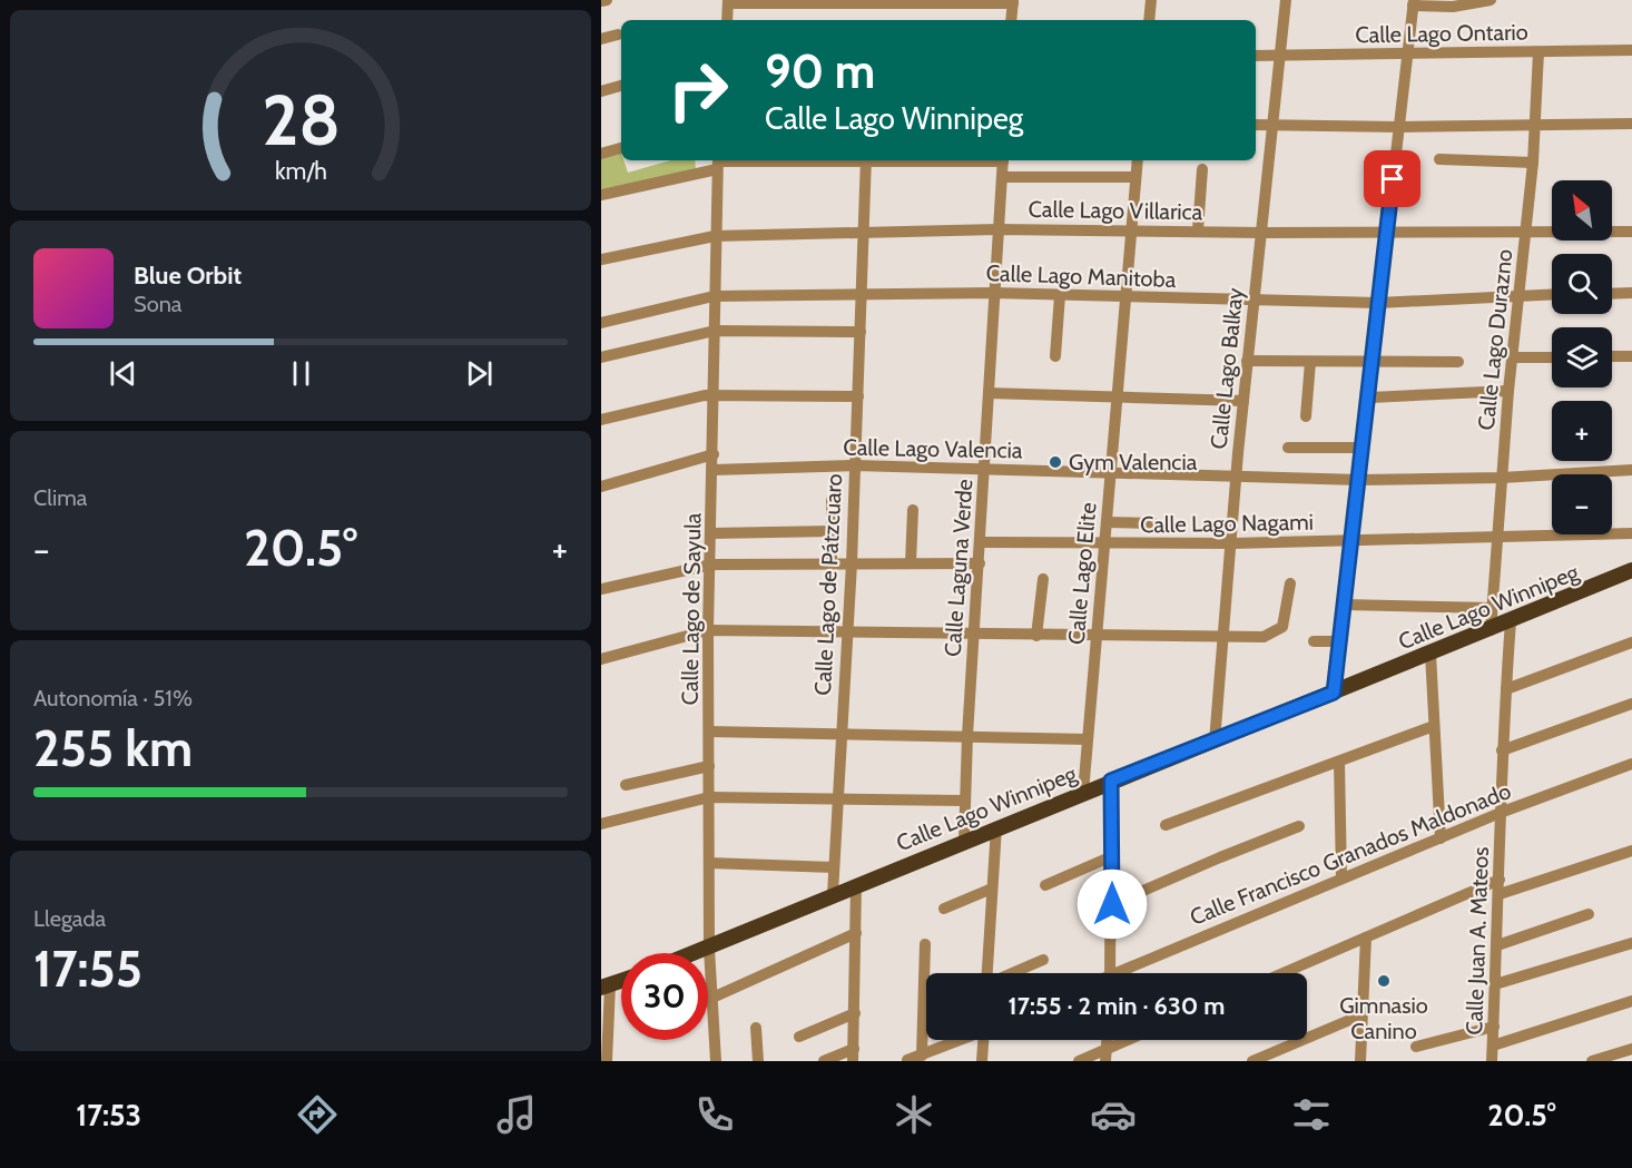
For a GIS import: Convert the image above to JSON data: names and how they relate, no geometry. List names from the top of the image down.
{
  "streets": {
    "main road": ["Calle Lago Winnipeg"],
    "street": [
      "Calle Lago Ontario",
      "Calle Lago Villarica",
      "Calle Lago Manitoba",
      "Calle Lago Durazno",
      "Calle Lago Balkay",
      "Calle Lago Valencia",
      "Calle Lago Nagami",
      "Calle Laguna Verde",
      "Calle Lago Elite",
      "Calle Lago de Pátzcuaro",
      "Calle Lago de Sayula",
      "Calle Francisco Granados Maldonado",
      "Calle Juan A. Mateos"
    ]
  },
  "crossings": [
    ["Calle Lago Ontario", "Calle Lago Durazno"],
    ["Calle Lago Ontario", "Calle Lago Balkay"],
    ["Calle Lago Villarica", "Calle Lago Durazno"],
    ["Calle Lago Villarica", "Calle Lago Balkay"],
    ["Calle Lago Villarica", "Calle Laguna Verde"],
    ["Calle Lago Villarica", "Calle Lago Elite"],
    ["Calle Lago Villarica", "Calle Lago de Pátzcuaro"],
    ["Calle Lago Villarica", "Calle Lago de Sayula"],
    ["Calle Lago Manitoba", "Calle Lago Durazno"],
    ["Calle Lago Manitoba", "Calle Lago Balkay"],
    ["Calle Lago Manitoba", "Calle Laguna Verde"],
    ["Calle Lago Manitoba", "Calle Lago Elite"],
    ["Calle Lago Manitoba", "Calle Lago de Pátzcuaro"],
    ["Calle Lago Manitoba", "Calle Lago de Sayula"],
    ["Calle Lago Durazno", "Calle Lago Valencia"],
    ["Calle Lago Durazno", "Calle Lago Nagami"],
    ["Calle Lago Durazno", "Calle Lago Winnipeg"],
    ["Calle Lago Balkay", "Calle Lago Valencia"],
    ["Calle Lago Balkay", "Calle Lago Nagami"],
    ["Calle Lago Balkay", "Calle Lago Winnipeg"],
    ["Calle Lago Valencia", "Calle Laguna Verde"],
    ["Calle Lago Valencia", "Calle Lago Elite"],
    ["Calle Lago Valencia", "Calle Lago de Pátzcuaro"],
    ["Calle Lago Valencia", "Calle Lago de Sayula"],
    ["Calle Lago Nagami", "Calle Laguna Verde"],
    ["Calle Lago Nagami", "Calle Lago Elite"],
    ["Calle Laguna Verde", "Calle Lago Winnipeg"],
    ["Calle Lago Elite", "Calle Lago Winnipeg"],
    ["Calle Lago de Pátzcuaro", "Calle Lago Winnipeg"],
    ["Calle Lago Winnipeg", "Calle Lago de Sayula"],
    ["Calle Lago Winnipeg", "Calle Juan A. Mateos"],
    ["Calle Francisco Granados Maldonado", "Calle Juan A. Mateos"]
  ],
  "places": ["Gym Valencia", "Gimnasio Canino"],
  "north": "top left",
  "page": {
    "turn": ["90 m", "Calle Lago Winnipeg"],
    "map_buttons": ["+", "−"],
    "song": ["Blue Orbit", "Sona"],
    "tile": [
      "Clima",
      ["Autonomía · 51%", "255 km"],
      ["Llegada", "17:55"]
    ],
    "heat": ["−", "20.5°", "+"],
    "limit": "30",
    "trip": "17:55 · 2 min · 630 m",
    "tabs": ["17:53", "20.5°"],
    "gauge": ["28", "km/h"]
  }
}
